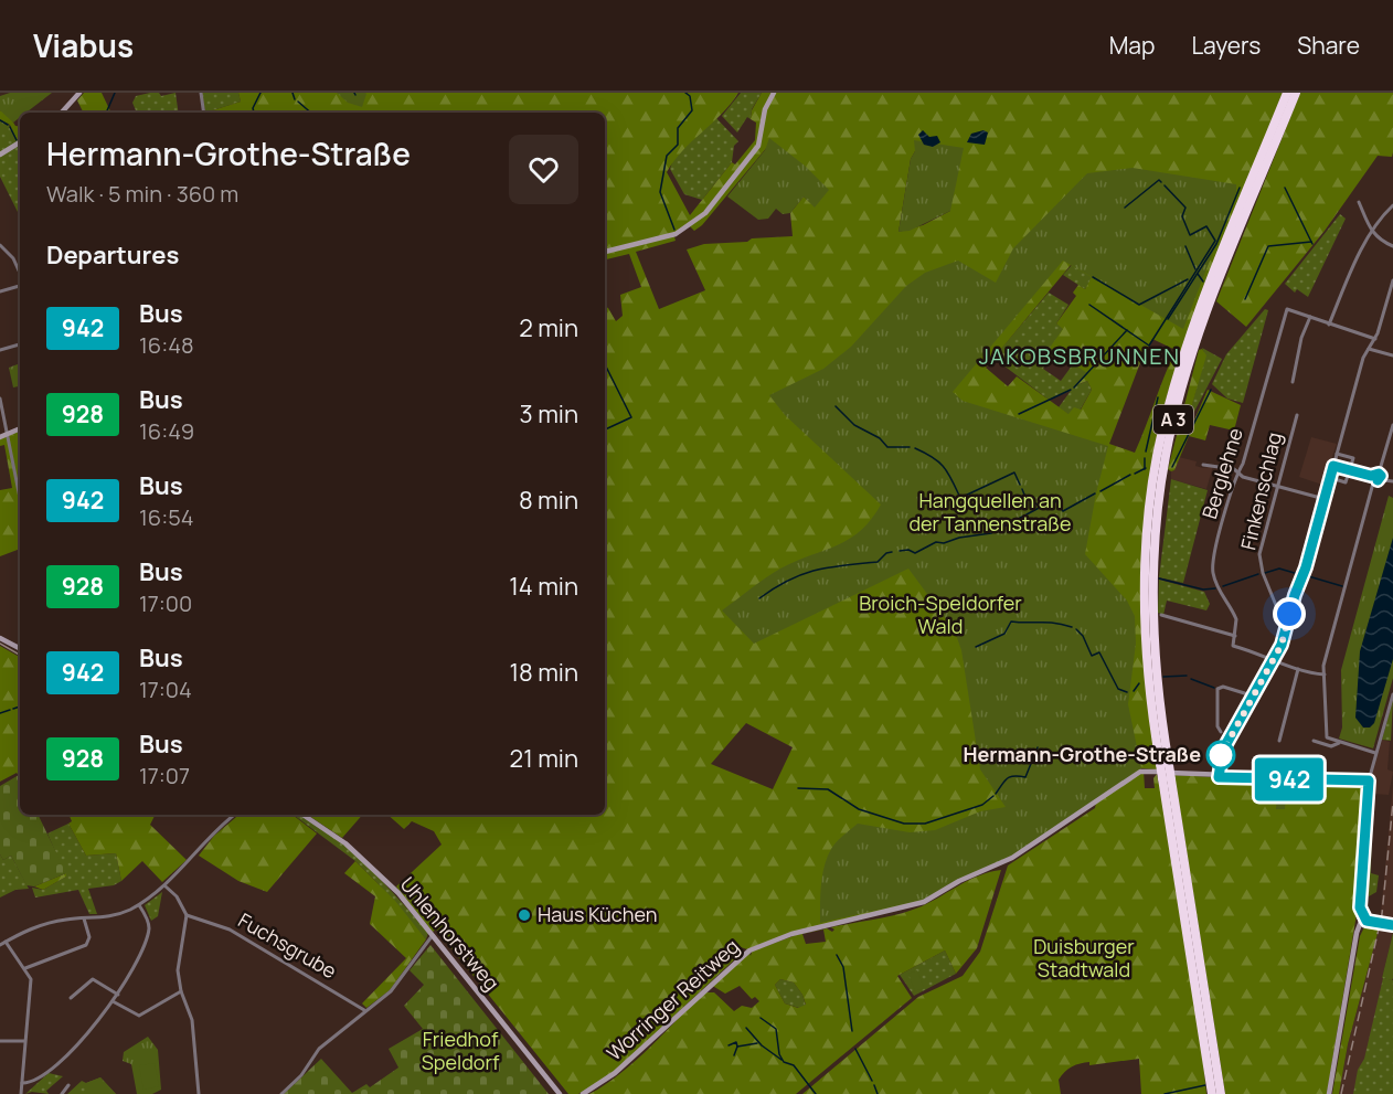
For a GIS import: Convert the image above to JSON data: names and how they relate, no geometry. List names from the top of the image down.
{
  "streets": {
    "highway": ["A 3"],
    "street": [
      "Berglehne",
      "Finkenschlag",
      "Uhlenhorstweg",
      "Fuchsgrube",
      "Worringer Reitweg"
    ]
  },
  "districts": ["JAKOBSBRUNNEN"],
  "parks": [
    "Hangquellen an der Tannenstraße",
    "Broich-Speldorfer Wald",
    "Duisburger Stadtwald",
    "Friedhof Speldorf"
  ],
  "places": ["Hermann-Grothe-Straße", "Haus Küchen"],
  "lines": ["bus line 942"],
  "page": {
    "header": "Viabus",
    "nav": ["Map", "Layers", "Share"],
    "on_map": "942",
    "heading": [
      ["Hermann-Grothe-Straße", "Walk · 5 min · 360 m"],
      "Departures"
    ],
    "list": [
      {
        "mark": "942",
        "name": "Bus",
        "note": "16:48",
        "value": "2 min"
      },
      {
        "mark": "928",
        "name": "Bus",
        "note": "16:49",
        "value": "3 min"
      },
      {
        "mark": "942",
        "name": "Bus",
        "note": "16:54",
        "value": "8 min"
      },
      {
        "mark": "928",
        "name": "Bus",
        "note": "17:00",
        "value": "14 min"
      },
      {
        "mark": "942",
        "name": "Bus",
        "note": "17:04",
        "value": "18 min"
      },
      {
        "mark": "928",
        "name": "Bus",
        "note": "17:07",
        "value": "21 min"
      }
    ]
  }
}
